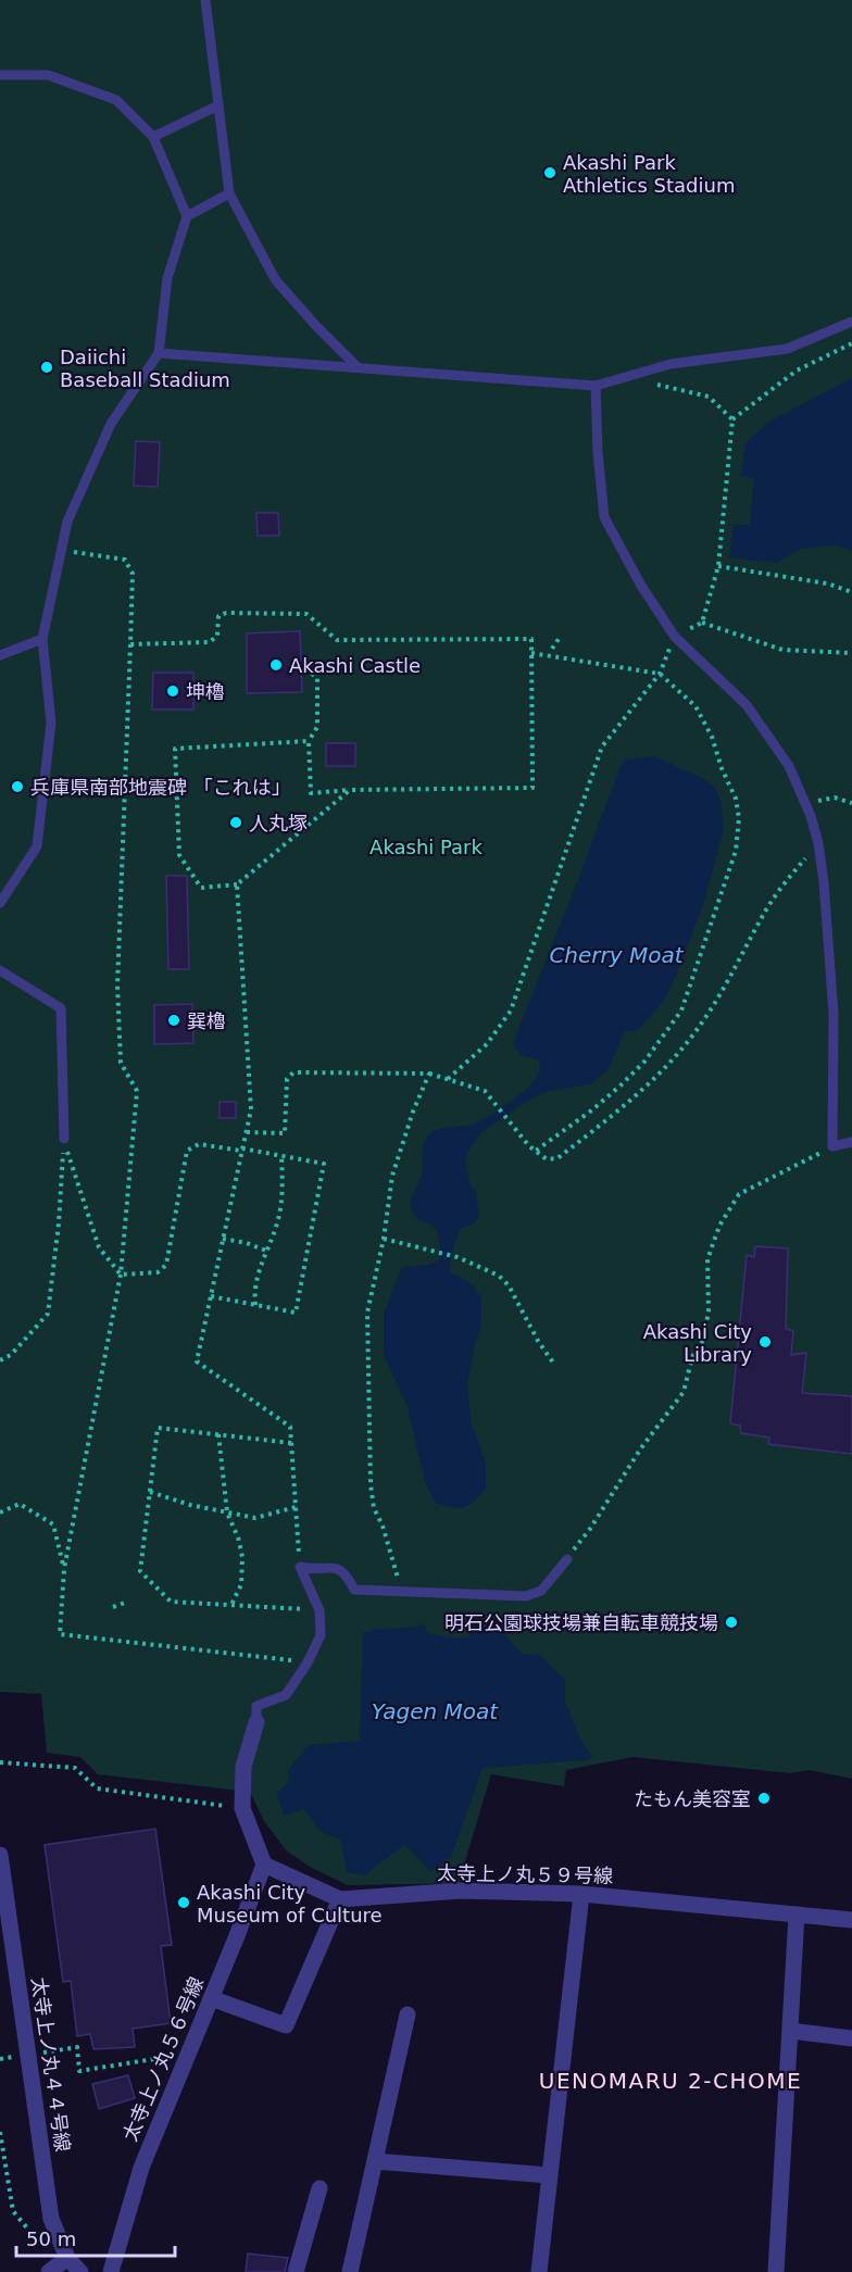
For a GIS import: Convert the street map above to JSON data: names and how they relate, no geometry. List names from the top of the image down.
{
  "streets": {
    "street": ["太寺上ノ丸５９号線", "太寺上ノ丸５６号線", "太寺上ノ丸４４号線"]
  },
  "crossings": [
    ["太寺上ノ丸５９号線", "太寺上ノ丸５６号線"]
  ],
  "districts": ["UENOMARU 2-CHOME"],
  "water": ["Cherry Moat", "Yagen Moat"],
  "parks": ["Akashi Park"],
  "places": [
    "Akashi Park Athletics Stadium",
    "Daiichi Baseball Stadium",
    "Akashi Castle",
    "坤櫓",
    "兵庫県南部地震碑 「これは」",
    "人丸塚",
    "巽櫓",
    "Akashi City Library",
    "明石公園球技場兼自転車競技場",
    "たもん美容室",
    "Akashi City Museum of Culture"
  ],
  "scale_bar": "50 m"
}
